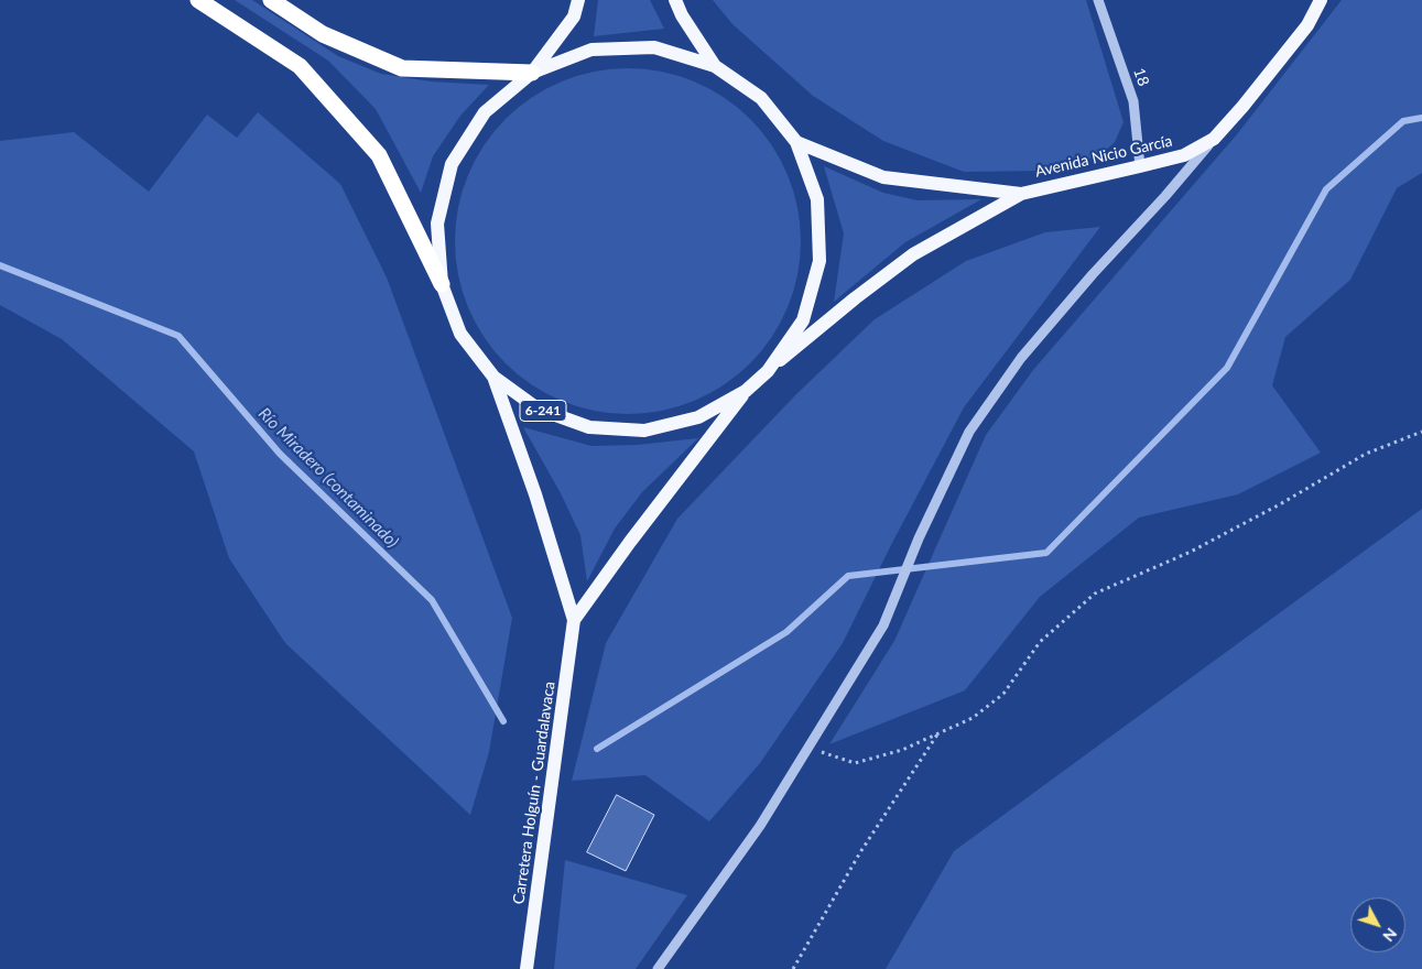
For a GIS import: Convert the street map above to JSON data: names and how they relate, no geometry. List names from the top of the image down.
{
  "streets": {
    "main road": ["Avenida Nicio García", "6-241", "Carretera Holguín - Guardalavaca"],
    "street": ["18"]
  },
  "crossings": [
    ["18", "Avenida Nicio García"],
    ["6-241", "Carretera Holguín - Guardalavaca"]
  ],
  "water": ["Río Miradero (contaminado)"],
  "north": "bottom right"
}
